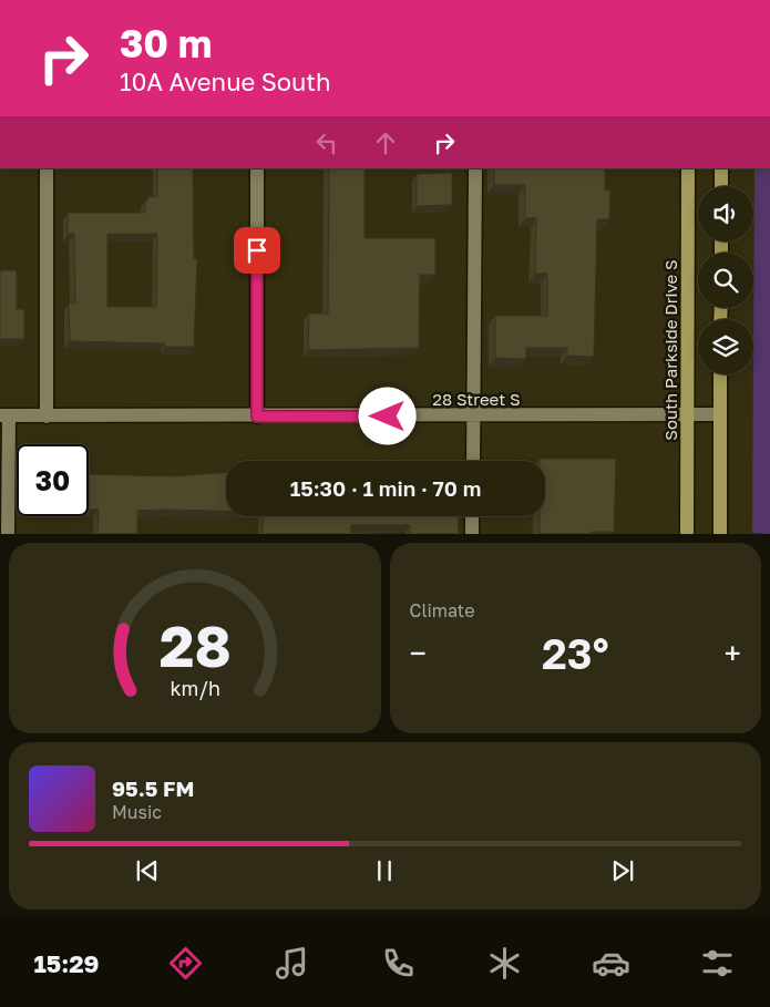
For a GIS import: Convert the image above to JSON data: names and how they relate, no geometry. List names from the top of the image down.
{
  "streets": {
    "main road": ["South Parkside Drive S"],
    "street": ["28 Street S"]
  },
  "crossings": [
    ["South Parkside Drive S", "28 Street S"]
  ],
  "page": {
    "turn": ["30 m", "10A Avenue South"],
    "limit": "30",
    "trip": "15:30 · 1 min · 70 m",
    "tile": "Climate",
    "heat": ["−", "23°", "+"],
    "song": ["95.5 FM", "Music"],
    "tabs": "15:29",
    "gauge": ["28", "km/h"]
  }
}
